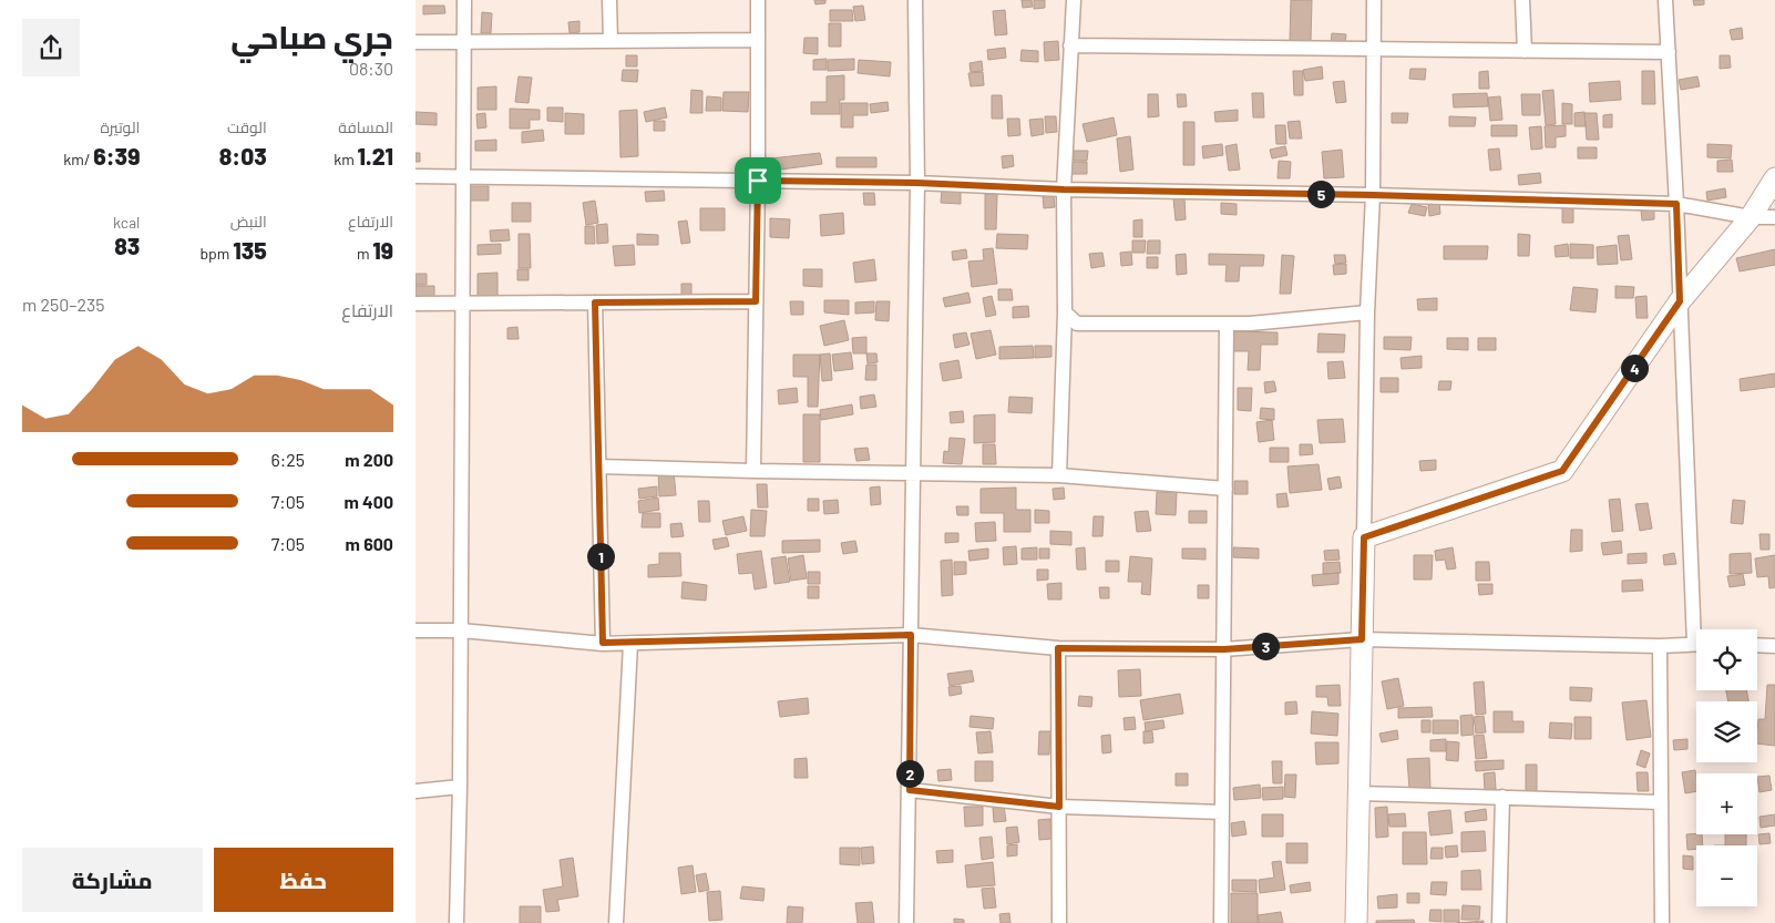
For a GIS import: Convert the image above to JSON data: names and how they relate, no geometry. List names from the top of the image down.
{
  "page": {
    "heading": ["جري صباحي", "08:30"],
    "stats": [
      ["المسافة", "1.21 km"],
      ["الوقت", "8:03"],
      ["الوتيرة", "6:39 /km"],
      ["الارتفاع", "19 m"],
      ["النبض", "135 bpm"],
      ["kcal", "83"]
    ],
    "pins": [
      "5",
      "4",
      "1",
      "3",
      "2"
    ],
    "chart": ["الارتفاع", "235–250 m"],
    "list": [
      {
        "name": "200 m",
        "note": "6:25"
      },
      {
        "name": "400 m",
        "note": "7:05"
      },
      {
        "name": "600 m",
        "note": "7:05"
      }
    ],
    "map_buttons": ["+", "−"],
    "buttons": ["حفظ", "مشاركة"]
  }
}
